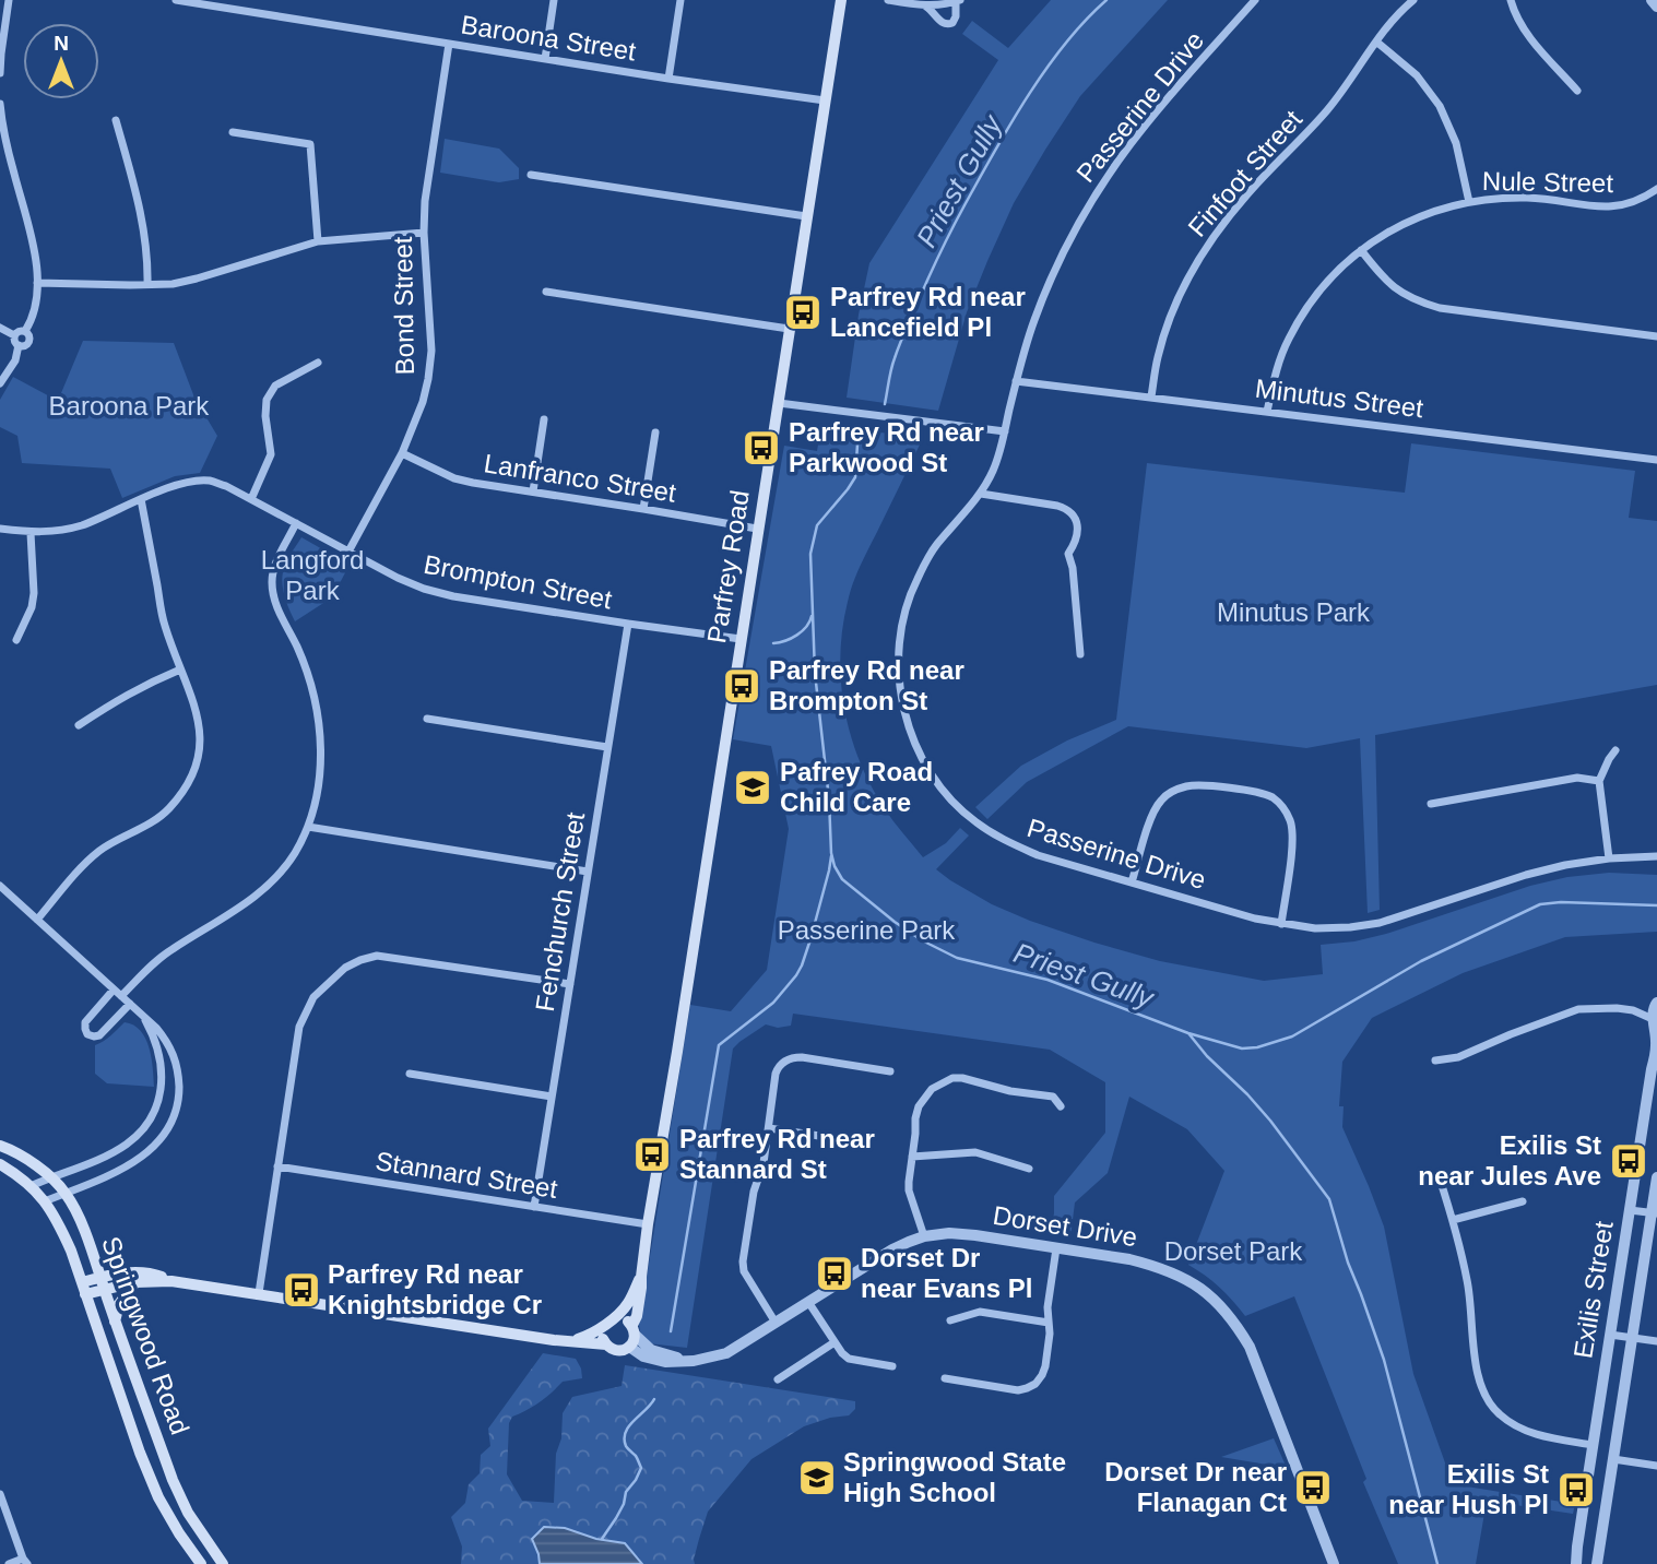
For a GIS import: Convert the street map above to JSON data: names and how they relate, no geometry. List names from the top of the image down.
{
  "streets": {
    "main road": ["Parfrey Road", "Springwood Road"],
    "street": [
      "Baroona Street",
      "Passerine Drive",
      "Finfoot Street",
      "Nule Street",
      "Bond Street",
      "Minutus Street",
      "Lanfranco Street",
      "Brompton Street",
      "Fenchurch Street",
      "Stannard Street",
      "Dorset Drive",
      "Exilis Street"
    ]
  },
  "crossings": [
    ["Baroona Street", "Bond Street"],
    ["Baroona Street", "Parfrey Road"],
    ["Passerine Drive", "Minutus Street"],
    ["Finfoot Street", "Minutus Street"],
    ["Nule Street", "Minutus Street"],
    ["Bond Street", "Lanfranco Street"],
    ["Bond Street", "Brompton Street"],
    ["Lanfranco Street", "Parfrey Road"],
    ["Parfrey Road", "Brompton Street"],
    ["Parfrey Road", "Stannard Street"],
    ["Parfrey Road", "Dorset Drive"],
    ["Brompton Street", "Fenchurch Street"],
    ["Fenchurch Street", "Stannard Street"]
  ],
  "water": ["Priest Gully"],
  "parks": [
    "Baroona Park",
    "Langford Park",
    "Minutus Park",
    "Passerine Park",
    "Dorset Park"
  ],
  "places": {
    "bus stop": [
      "Parfrey Rd near Lancefield Pl",
      "Parfrey Rd near Parkwood St",
      "Parfrey Rd near Brompton St",
      "Parfrey Rd near Stannard St",
      "Exilis St near Jules Ave",
      "Dorset Dr near Evans Pl",
      "Parfrey Rd near Knightsbridge Cr",
      "Dorset Dr near Flanagan Ct",
      "Exilis St near Hush Pl"
    ],
    "school or university": ["Pafrey Road Child Care", "Springwood State High School"]
  },
  "north": "top"
}
